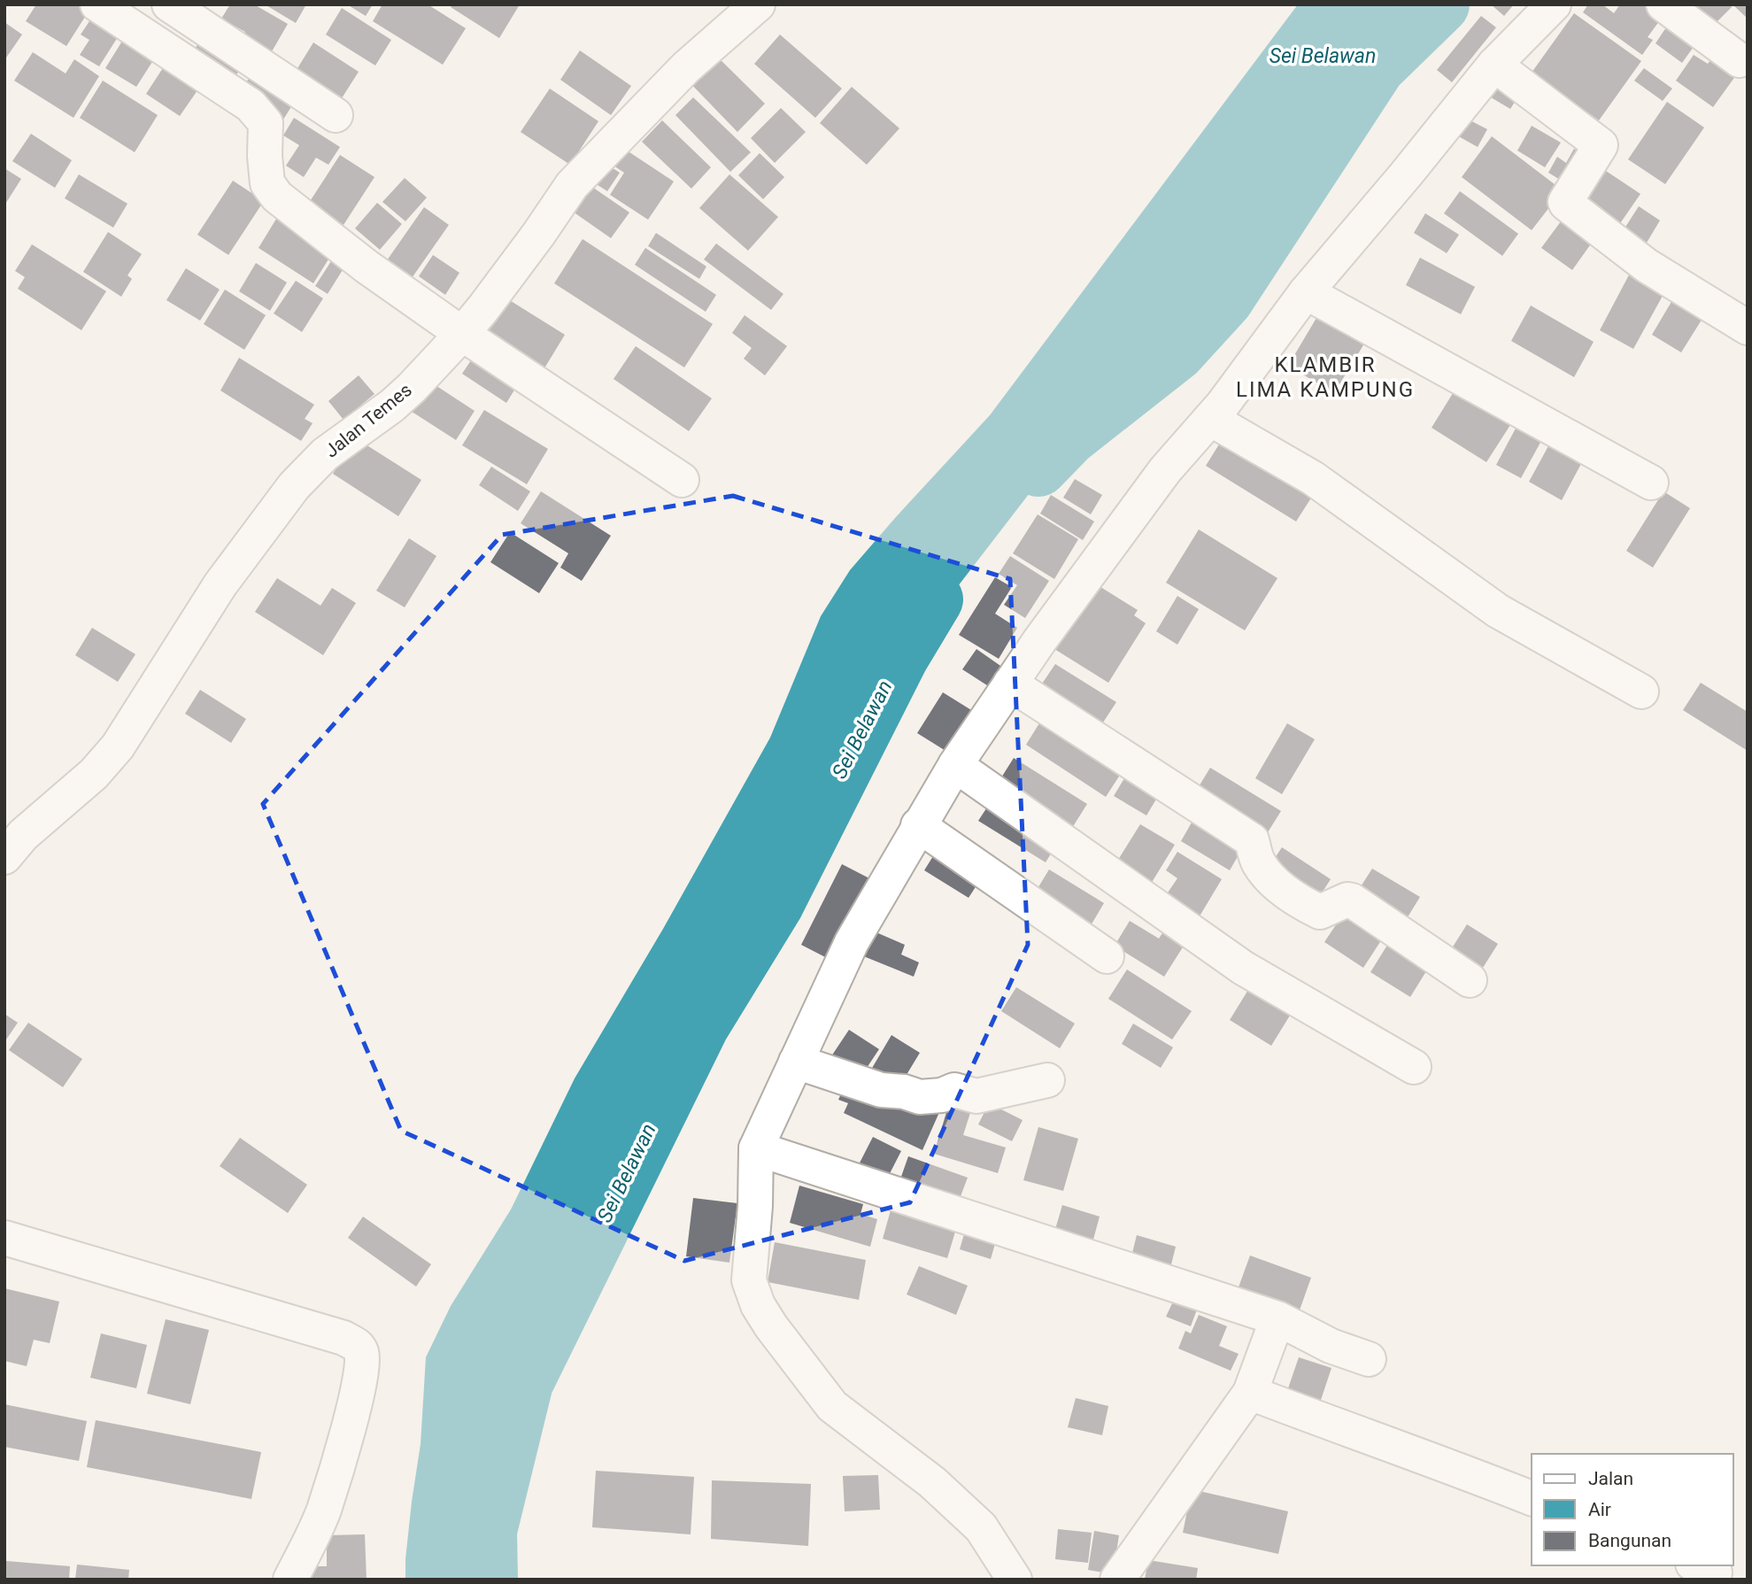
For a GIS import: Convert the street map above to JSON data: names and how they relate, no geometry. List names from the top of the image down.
{
  "streets": {
    "street": ["Jalan Temes"]
  },
  "districts": ["KLAMBIR LIMA KAMPUNG"],
  "water": ["Sei Belawan"],
  "legend": ["Jalan", "Air", "Bangunan"]
}
